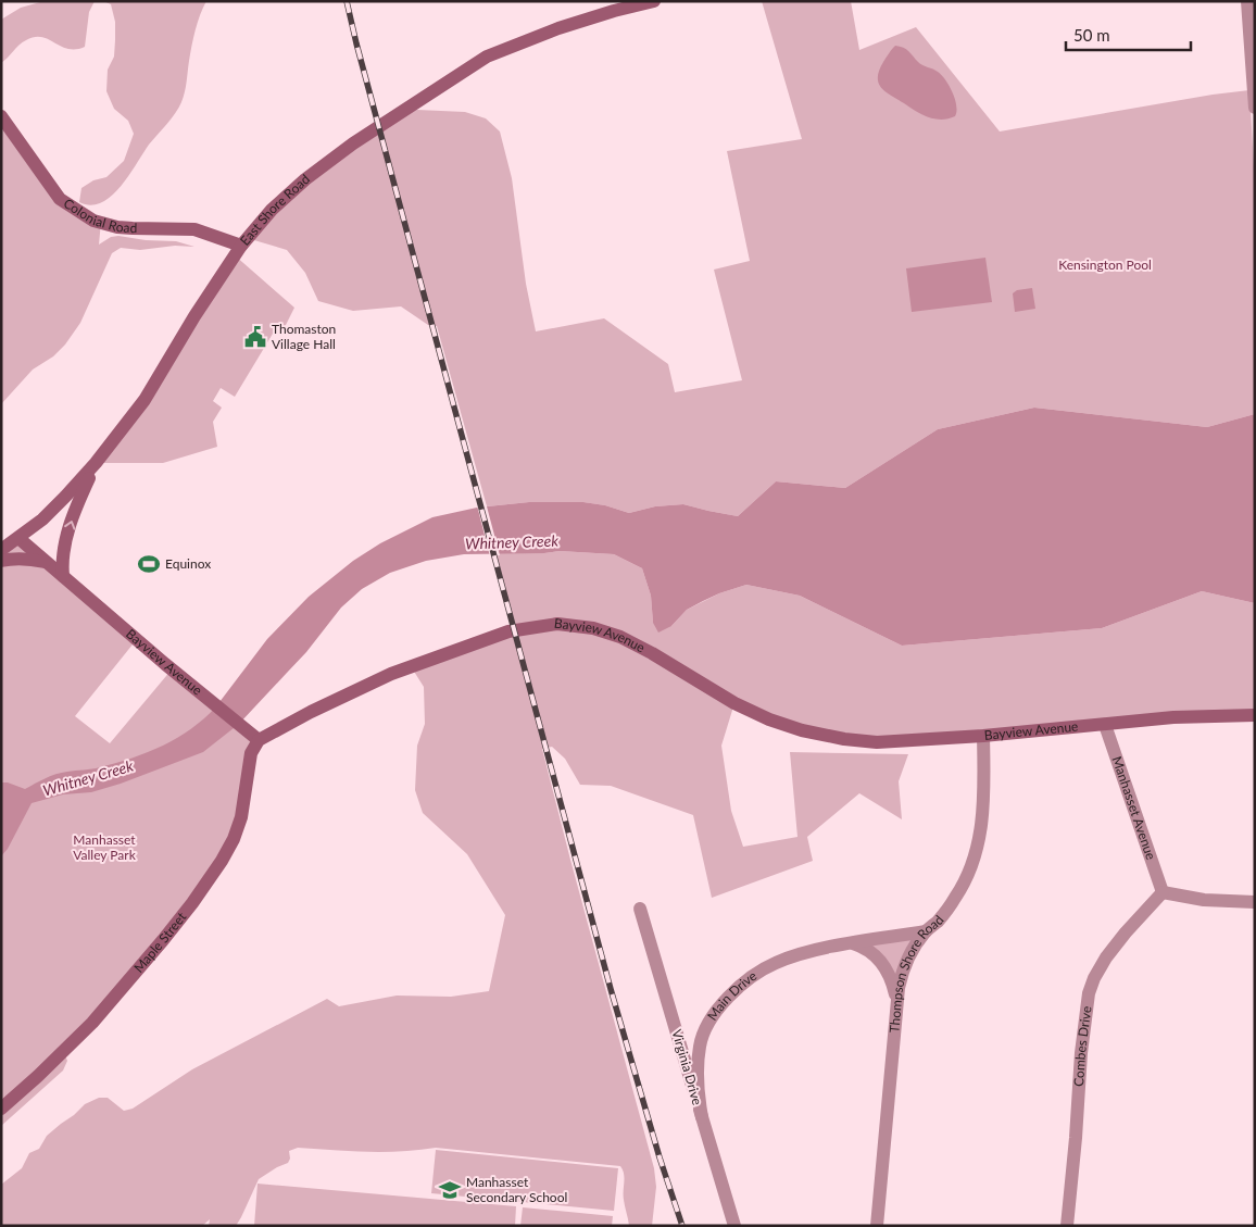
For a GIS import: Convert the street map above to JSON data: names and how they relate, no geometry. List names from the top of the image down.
{
  "streets": {
    "street": [
      "East Shore Road",
      "Colonial Road",
      "Bayview Avenue",
      "Manhasset Avenue",
      "Maple Street",
      "Thompson Shore Road",
      "Main Drive",
      "Combes Drive",
      "Virginia Drive"
    ]
  },
  "crossings": [
    ["East Shore Road", "Colonial Road"],
    ["East Shore Road", "Bayview Avenue"],
    ["Bayview Avenue", "Manhasset Avenue"],
    ["Bayview Avenue", "Maple Street"],
    ["Bayview Avenue", "Thompson Shore Road"],
    ["Manhasset Avenue", "Combes Drive"],
    ["Thompson Shore Road", "Main Drive"],
    ["Main Drive", "Virginia Drive"]
  ],
  "water": ["Whitney Creek"],
  "parks": ["Kensington Pool", "Manhasset Valley Park"],
  "places": {
    "public building": ["Thomaston Village Hall"],
    "sports": ["Equinox"],
    "school or university": ["Manhasset Secondary School"]
  },
  "scale_bar": "50 m"
}
